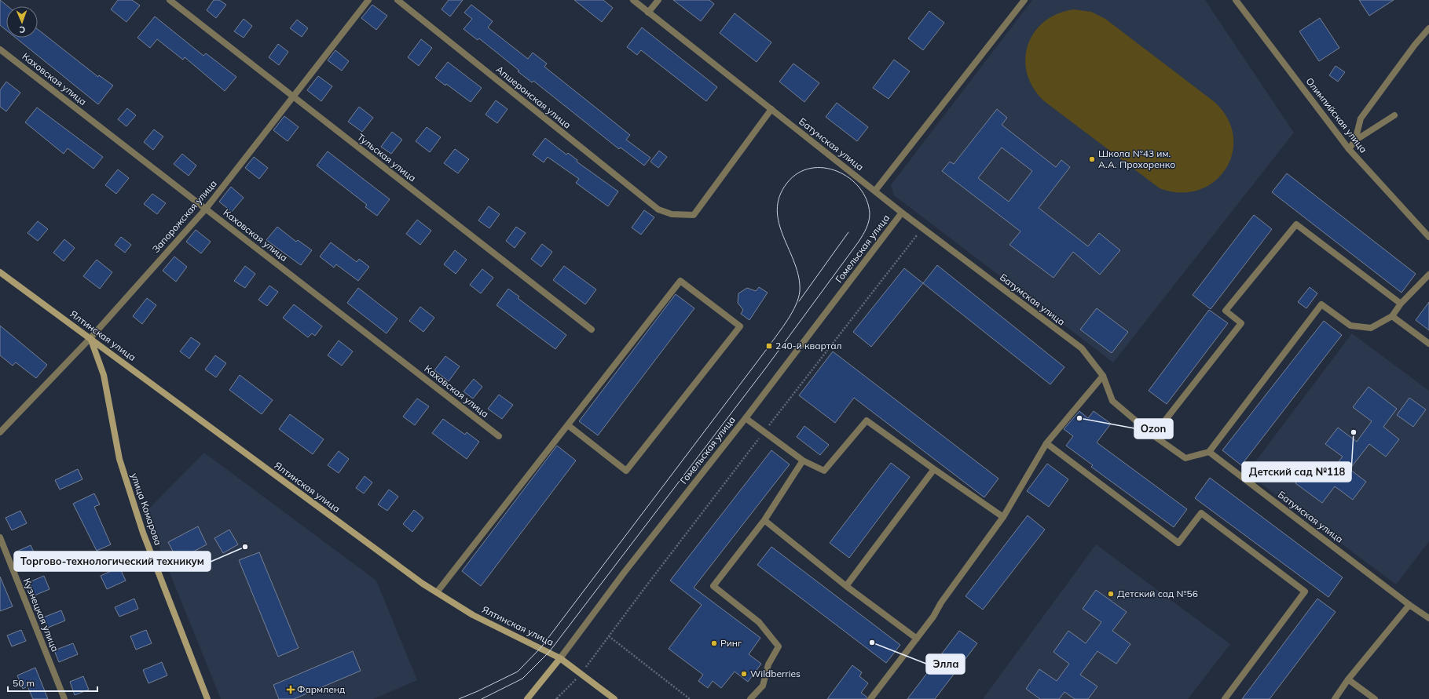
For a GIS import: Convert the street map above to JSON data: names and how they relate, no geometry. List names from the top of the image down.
{
  "streets": {
    "main road": ["Гомельская улица", "Ялтинская улица", "улица Комарова"],
    "street": [
      "Каховская улица",
      "Апшеронская улица",
      "Олимпийская улица",
      "Батумская улица",
      "Тульская улица",
      "Запорожская улица",
      "Кузнецкая улица"
    ]
  },
  "crossings": [
    ["Каховская улица", "Запорожская улица"],
    ["Апшеронская улица", "Батумская улица"],
    ["Батумская улица", "Гомельская улица"],
    ["Тульская улица", "Запорожская улица"],
    ["Запорожская улица", "Ялтинская улица"],
    ["Запорожская улица", "улица Комарова"],
    ["Гомельская улица", "Ялтинская улица"],
    ["Ялтинская улица", "улица Комарова"]
  ],
  "places": {
    "other": [
      "Школа №43 им. А.А. Прохоренко",
      "Ozon",
      "Детский сад №118",
      "Торгово-технологический техникум",
      "Детский сад №56",
      "Элла",
      "Ринг",
      "Wildberries"
    ],
    "transit": ["240-й квартал"],
    "health": ["Фармленд"]
  },
  "scale_bar": "50 m",
  "north": "bottom"
}
